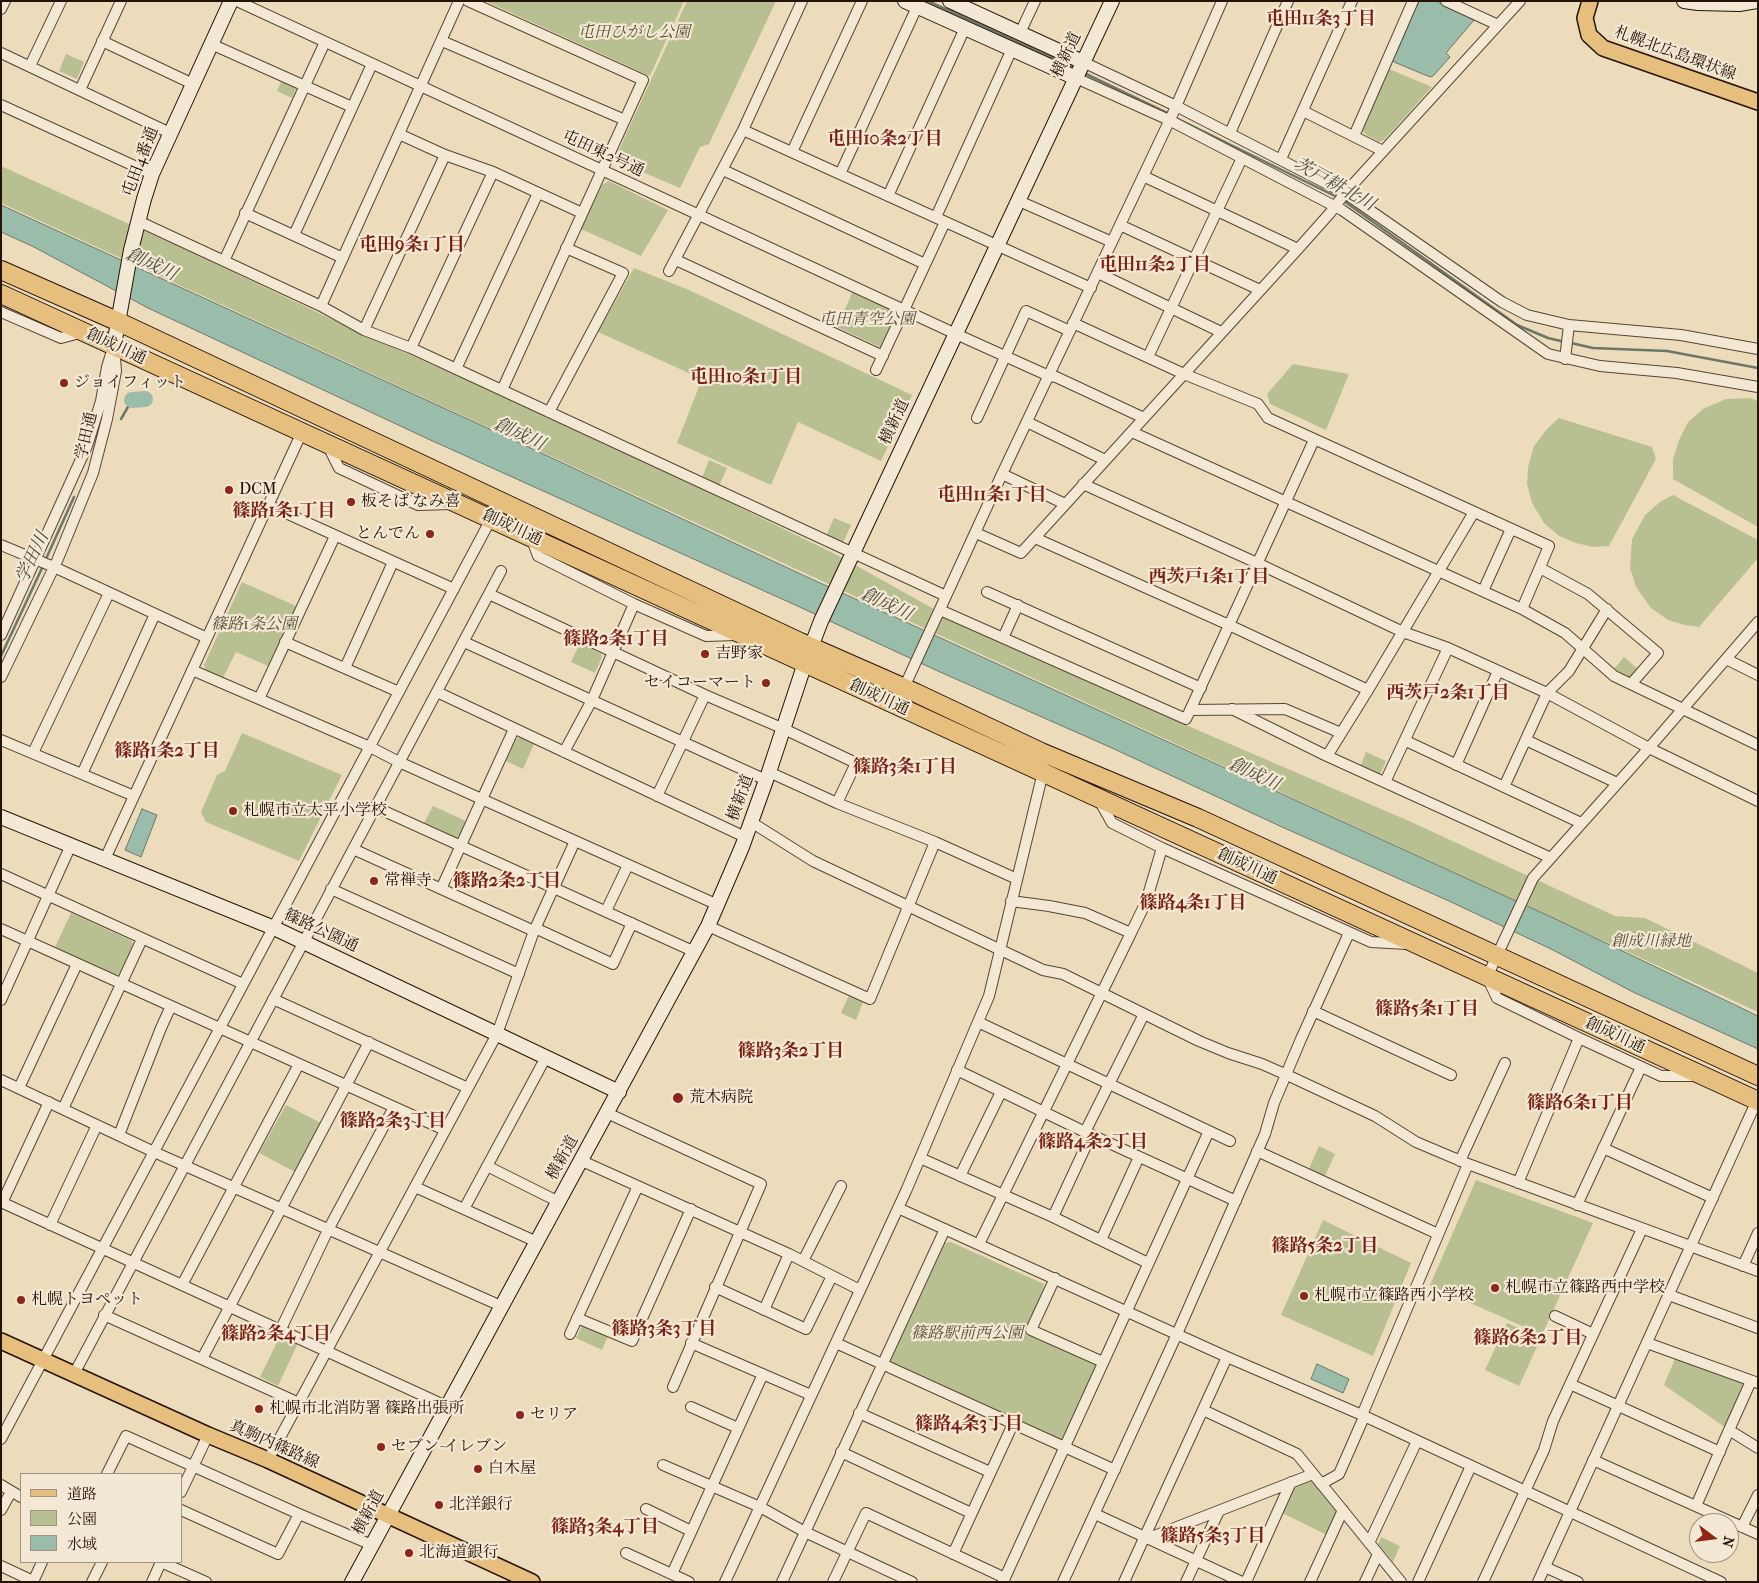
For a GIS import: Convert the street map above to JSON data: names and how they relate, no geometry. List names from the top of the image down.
{
  "streets": {
    "highway": ["創成川通"],
    "main road": ["札幌北広島環状線", "真駒内篠路線"],
    "street": [
      "横新道",
      "屯田東2号通",
      "屯田4番通",
      "学田通",
      "篠路公園通"
    ]
  },
  "crossings": [
    ["横新道", "屯田東2号通"],
    ["横新道", "創成川通"],
    ["横新道", "篠路公園通"],
    ["横新道", "真駒内篠路線"],
    ["屯田4番通", "創成川通"],
    ["屯田4番通", "学田通"],
    ["創成川通", "学田通"]
  ],
  "districts": [
    "屯田11条3丁目",
    "屯田10条2丁目",
    "屯田9条1丁目",
    "屯田11条2丁目",
    "屯田10条1丁目",
    "屯田11条1丁目",
    "篠路1条1丁目",
    "西茨戸1条1丁目",
    "篠路2条1丁目",
    "西茨戸2条1丁目",
    "篠路1条2丁目",
    "篠路3条1丁目",
    "篠路2条2丁目",
    "篠路4条1丁目",
    "篠路5条1丁目",
    "篠路3条2丁目",
    "篠路6条1丁目",
    "篠路2条3丁目",
    "篠路4条2丁目",
    "篠路5条2丁目",
    "篠路3条3丁目",
    "篠路2条4丁目",
    "篠路6条2丁目",
    "篠路4条3丁目",
    "篠路3条4丁目",
    "篠路5条3丁目"
  ],
  "water": ["茨戸耕北川", "創成川", "学田川"],
  "parks": [
    "屯田ひがし公園",
    "屯田青空公園",
    "篠路1条公園",
    "創成川緑地",
    "篠路駅前西公園"
  ],
  "places": [
    "ジョイフィット",
    "DCM",
    "板そば なみ喜",
    "とんでん",
    "吉野家",
    "セイコーマート",
    "札幌市立太平小学校",
    "常禅寺",
    "荒木病院",
    "札幌市立篠路西中学校",
    "札幌市立篠路西小学校",
    "札幌トヨペット",
    "札幌市北消防署 篠路出張所",
    "セリア",
    "セブン-イレブン",
    "白木屋",
    "北洋銀行",
    "北海道銀行"
  ],
  "legend": ["道路", "公園", "水域"],
  "north": "right"
}
